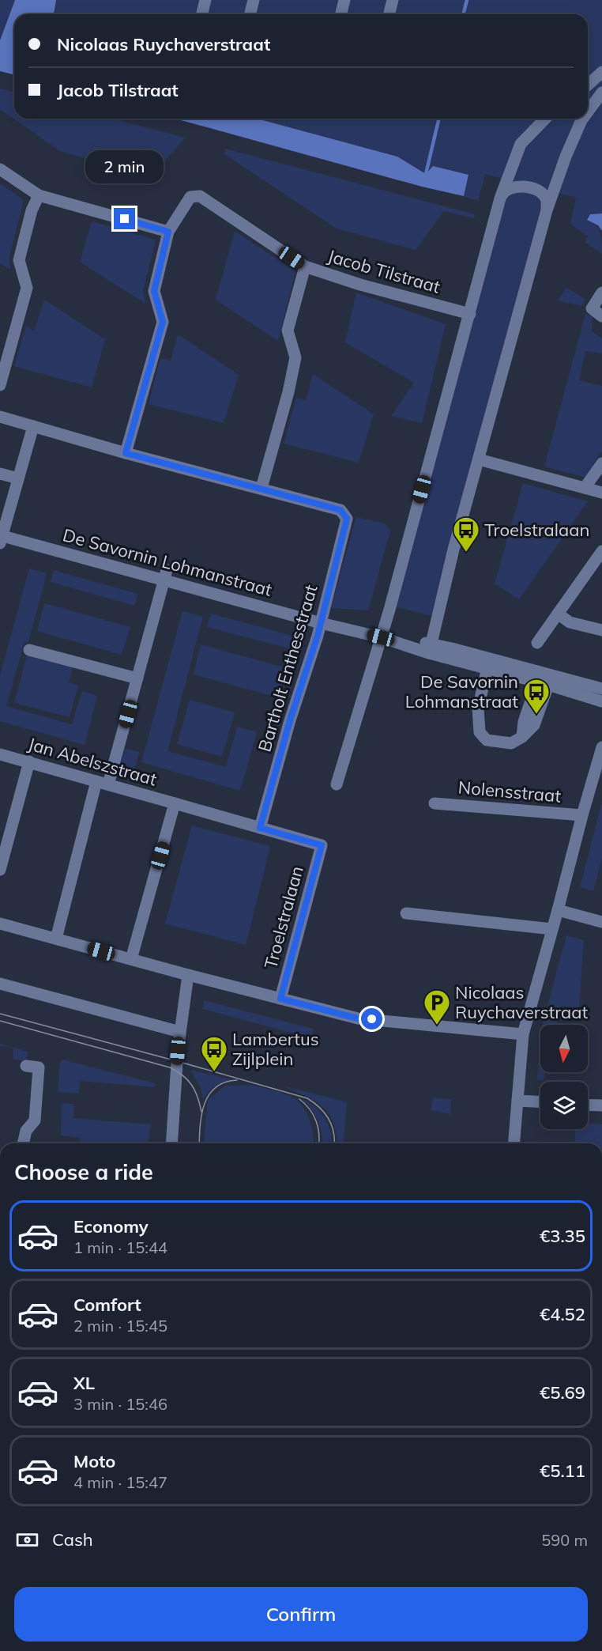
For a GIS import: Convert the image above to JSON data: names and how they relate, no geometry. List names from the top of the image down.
{
  "streets": {
    "street": [
      "Jacob Tilstraat",
      "De Savornin Lohmanstraat",
      "Bartholt Enthesstraat",
      "Jan Abelszstraat",
      "Nolensstraat",
      "Troelstralaan"
    ]
  },
  "crossings": [
    ["De Savornin Lohmanstraat", "Bartholt Enthesstraat"],
    ["Bartholt Enthesstraat", "Jan Abelszstraat"],
    ["Bartholt Enthesstraat", "Troelstralaan"],
    ["Jan Abelszstraat", "Troelstralaan"]
  ],
  "places": {
    "bus stop": ["Troelstralaan", "De Savornin Lohmanstraat", "Lambertus Zijlplein"],
    "parking": ["Nicolaas Ruychaverstraat"]
  },
  "north": "bottom",
  "page": {
    "banner": ["Nicolaas Ruychaverstraat", "Jacob Tilstraat"],
    "bubble": "2 min",
    "heading": "Choose a ride",
    "list": [
      {
        "name": "Economy",
        "note": "1 min · 15:44",
        "value": "€3.35"
      },
      {
        "name": "Comfort",
        "note": "2 min · 15:45",
        "value": "€4.52"
      },
      {
        "name": "XL",
        "note": "3 min · 15:46",
        "value": "€5.69"
      },
      {
        "name": "Moto",
        "note": "4 min · 15:47",
        "value": "€5.11"
      }
    ],
    "pay": ["Cash", "590 m"],
    "buttons": "Confirm"
  }
}
